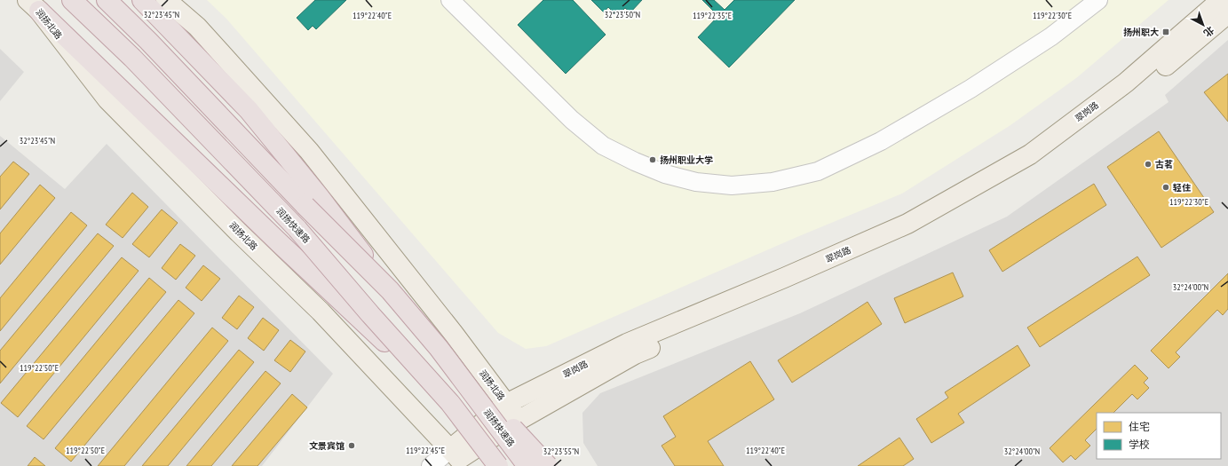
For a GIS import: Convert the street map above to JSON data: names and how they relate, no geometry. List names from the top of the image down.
{
  "streets": {
    "highway": ["润扬快速路"],
    "main road": ["润扬北路", "翠岗路"]
  },
  "crossings": [
    ["润扬北路", "翠岗路"]
  ],
  "places": {
    "transit": ["扬州职大"],
    "other": [
      "扬州职业大学",
      "古茗",
      "轻住",
      "文景宾馆"
    ]
  },
  "legend": ["住宅", "学校"],
  "north": "bottom right",
  "coordinates": [
    "32°23'45\"N",
    "32°23'50\"N",
    "119°22'35\"E",
    "119°22'30\"E",
    "119°22'40\"E",
    "32°24'00\"N",
    "119°22'50\"E",
    "119°22'45\"E",
    "32°23'55\"N"
  ]
}
